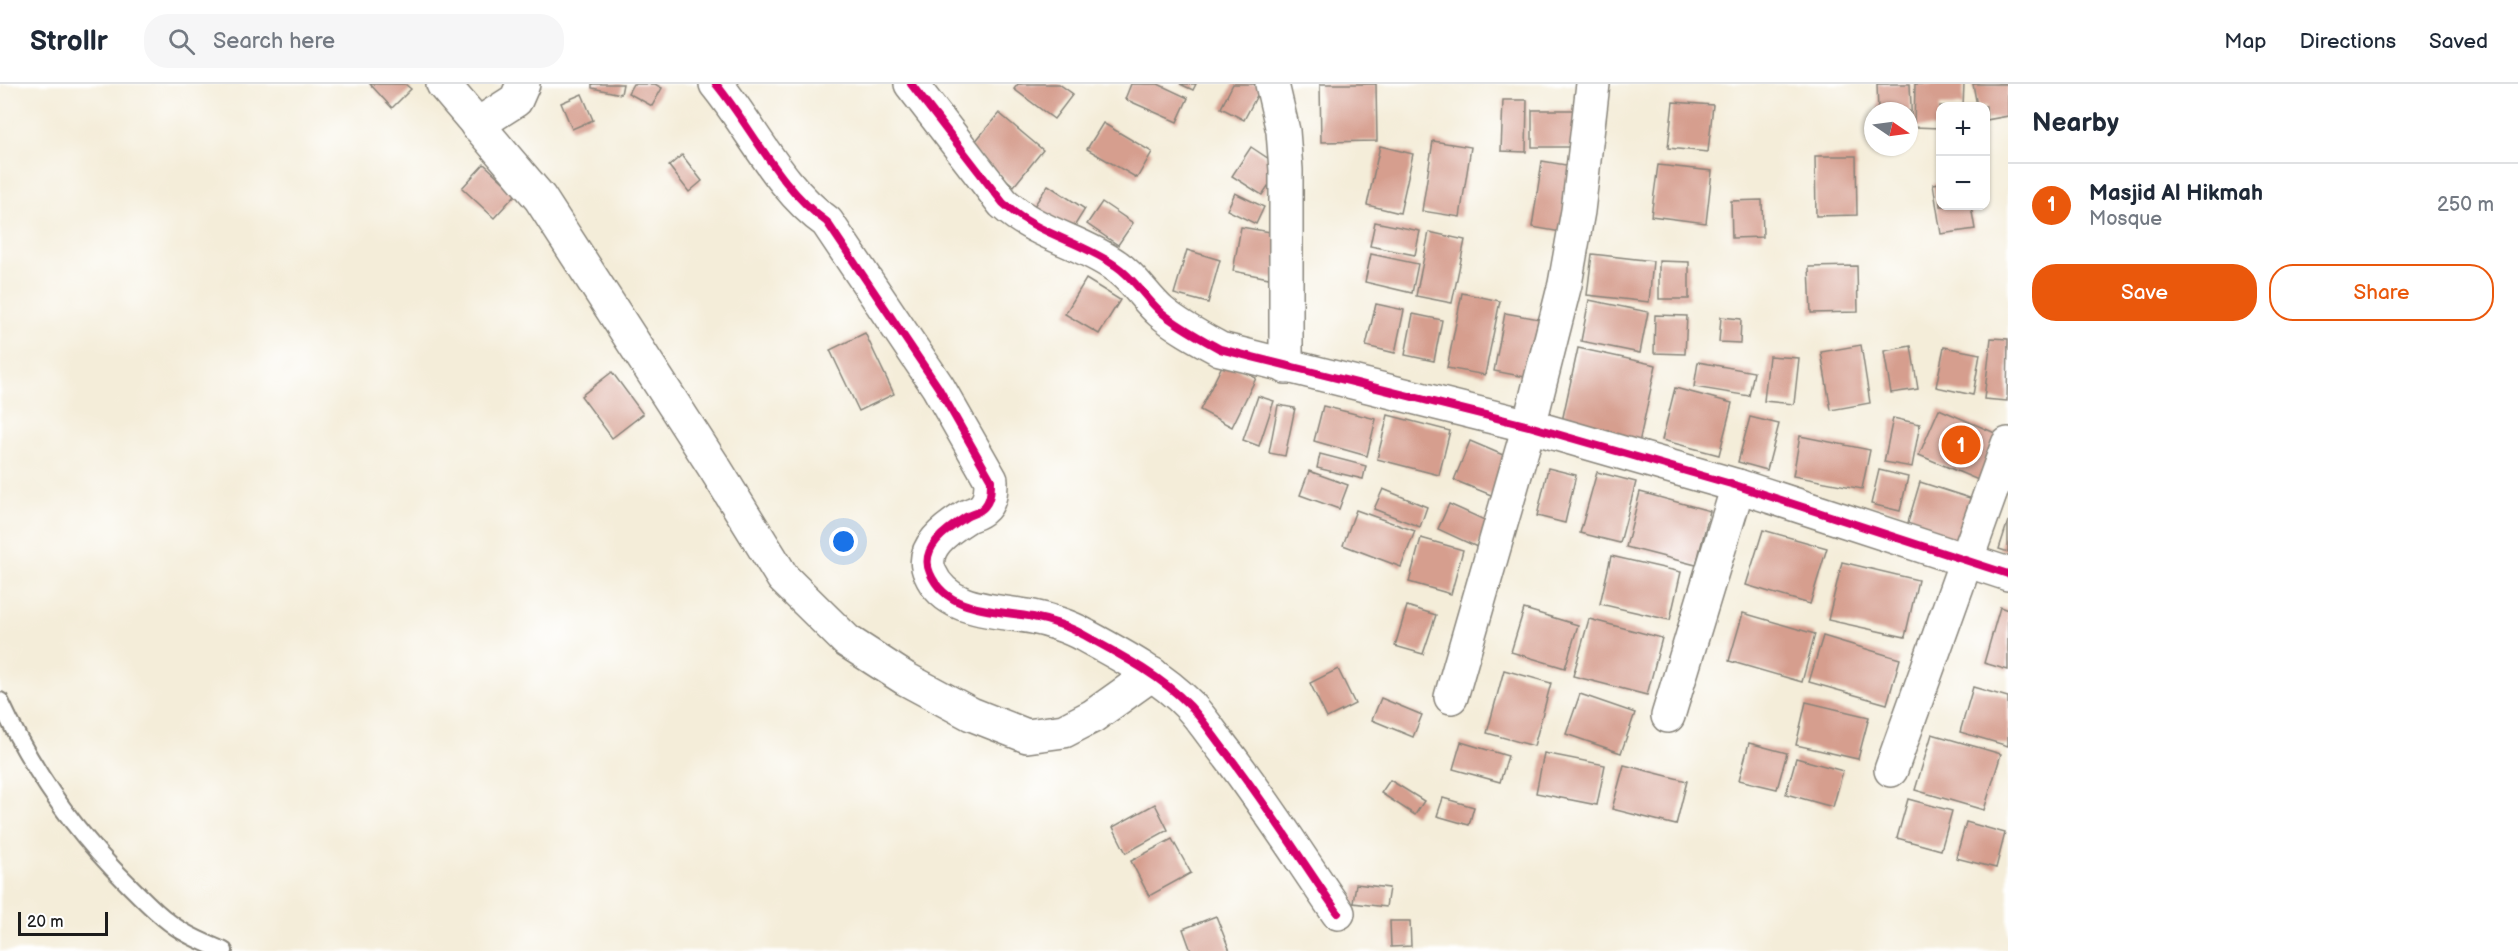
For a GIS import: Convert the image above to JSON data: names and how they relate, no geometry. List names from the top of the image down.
{
  "scale_bar": "20 m",
  "north": "right",
  "page": {
    "header": "Strollr",
    "search": "Search here",
    "nav": ["Map", "Directions", "Saved"],
    "heading": "Nearby",
    "map_buttons": ["+", "−"],
    "list": [
      {
        "mark": "1",
        "name": "Masjid Al Hikmah",
        "note": "Mosque",
        "value": "250 m"
      }
    ],
    "buttons": ["Save", "Share"],
    "pins": "1",
    "scale": "20 m"
  }
}
